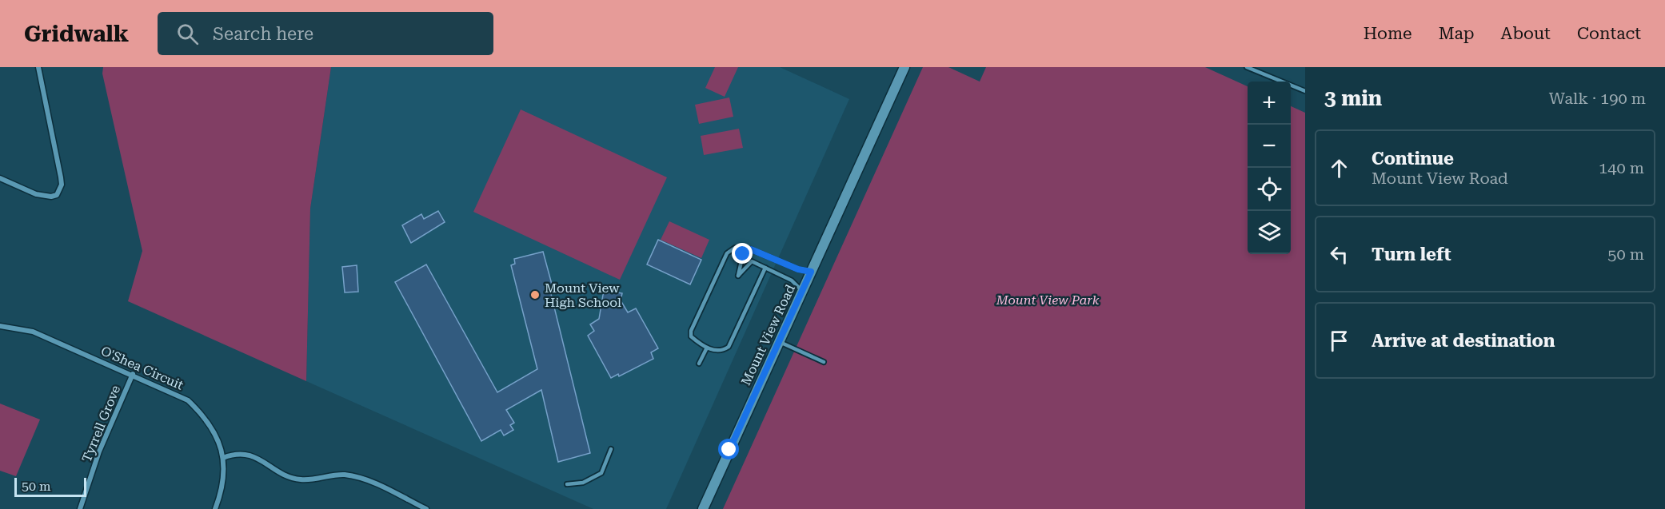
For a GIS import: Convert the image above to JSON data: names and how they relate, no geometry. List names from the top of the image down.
{
  "streets": {
    "main road": ["Mount View Road"],
    "street": ["O'Shea Circuit", "Tyrrell Grove"]
  },
  "crossings": [
    ["O'Shea Circuit", "Tyrrell Grove"]
  ],
  "parks": ["Mount View Park"],
  "places": ["Mount View High School"],
  "scale_bar": "50 m",
  "page": {
    "header": "Gridwalk",
    "search": "Search here",
    "nav": [
      "Home",
      "Map",
      "About",
      "Contact"
    ],
    "heading": ["3 min", "Walk · 190 m"],
    "map_buttons": ["+", "−"],
    "list": [
      ["Continue", "Mount View Road", "140 m"],
      ["Turn left", "50 m"],
      "Arrive at destination"
    ],
    "scale": "50 m"
  }
}
